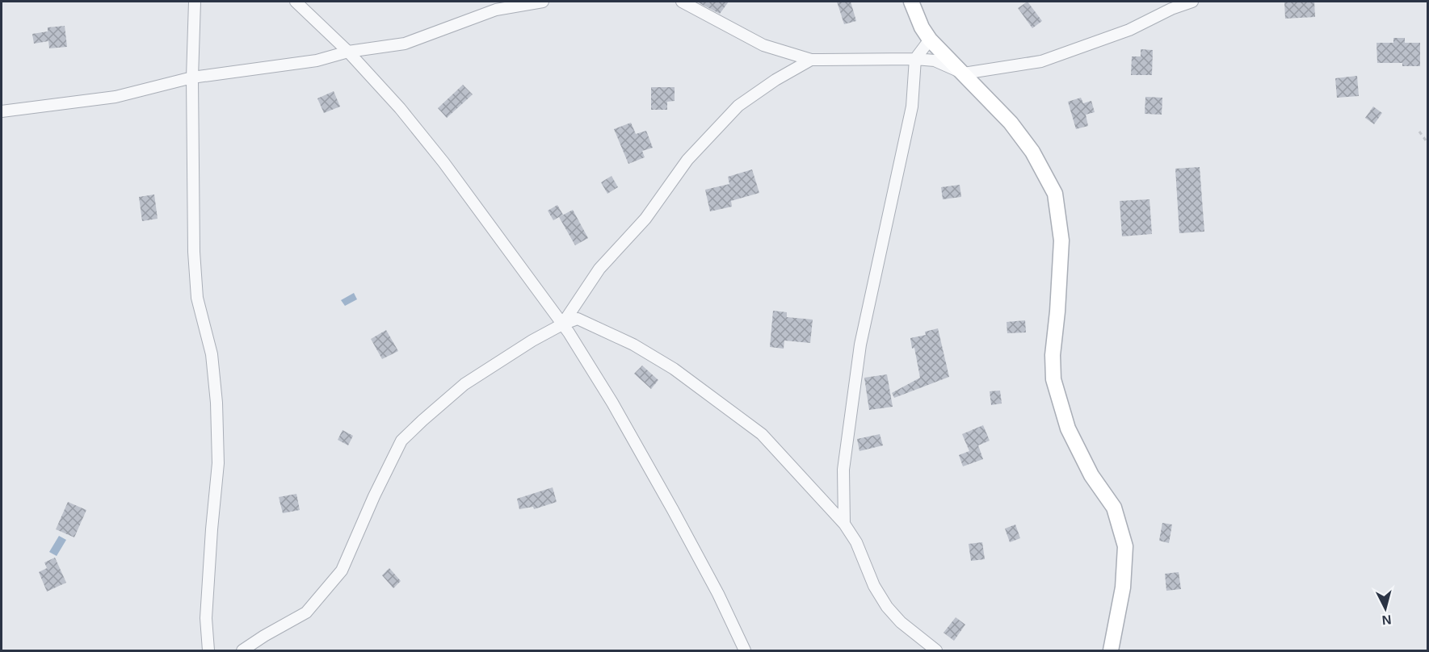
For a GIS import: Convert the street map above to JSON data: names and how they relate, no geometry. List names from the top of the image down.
{
  "north": "bottom"
}
